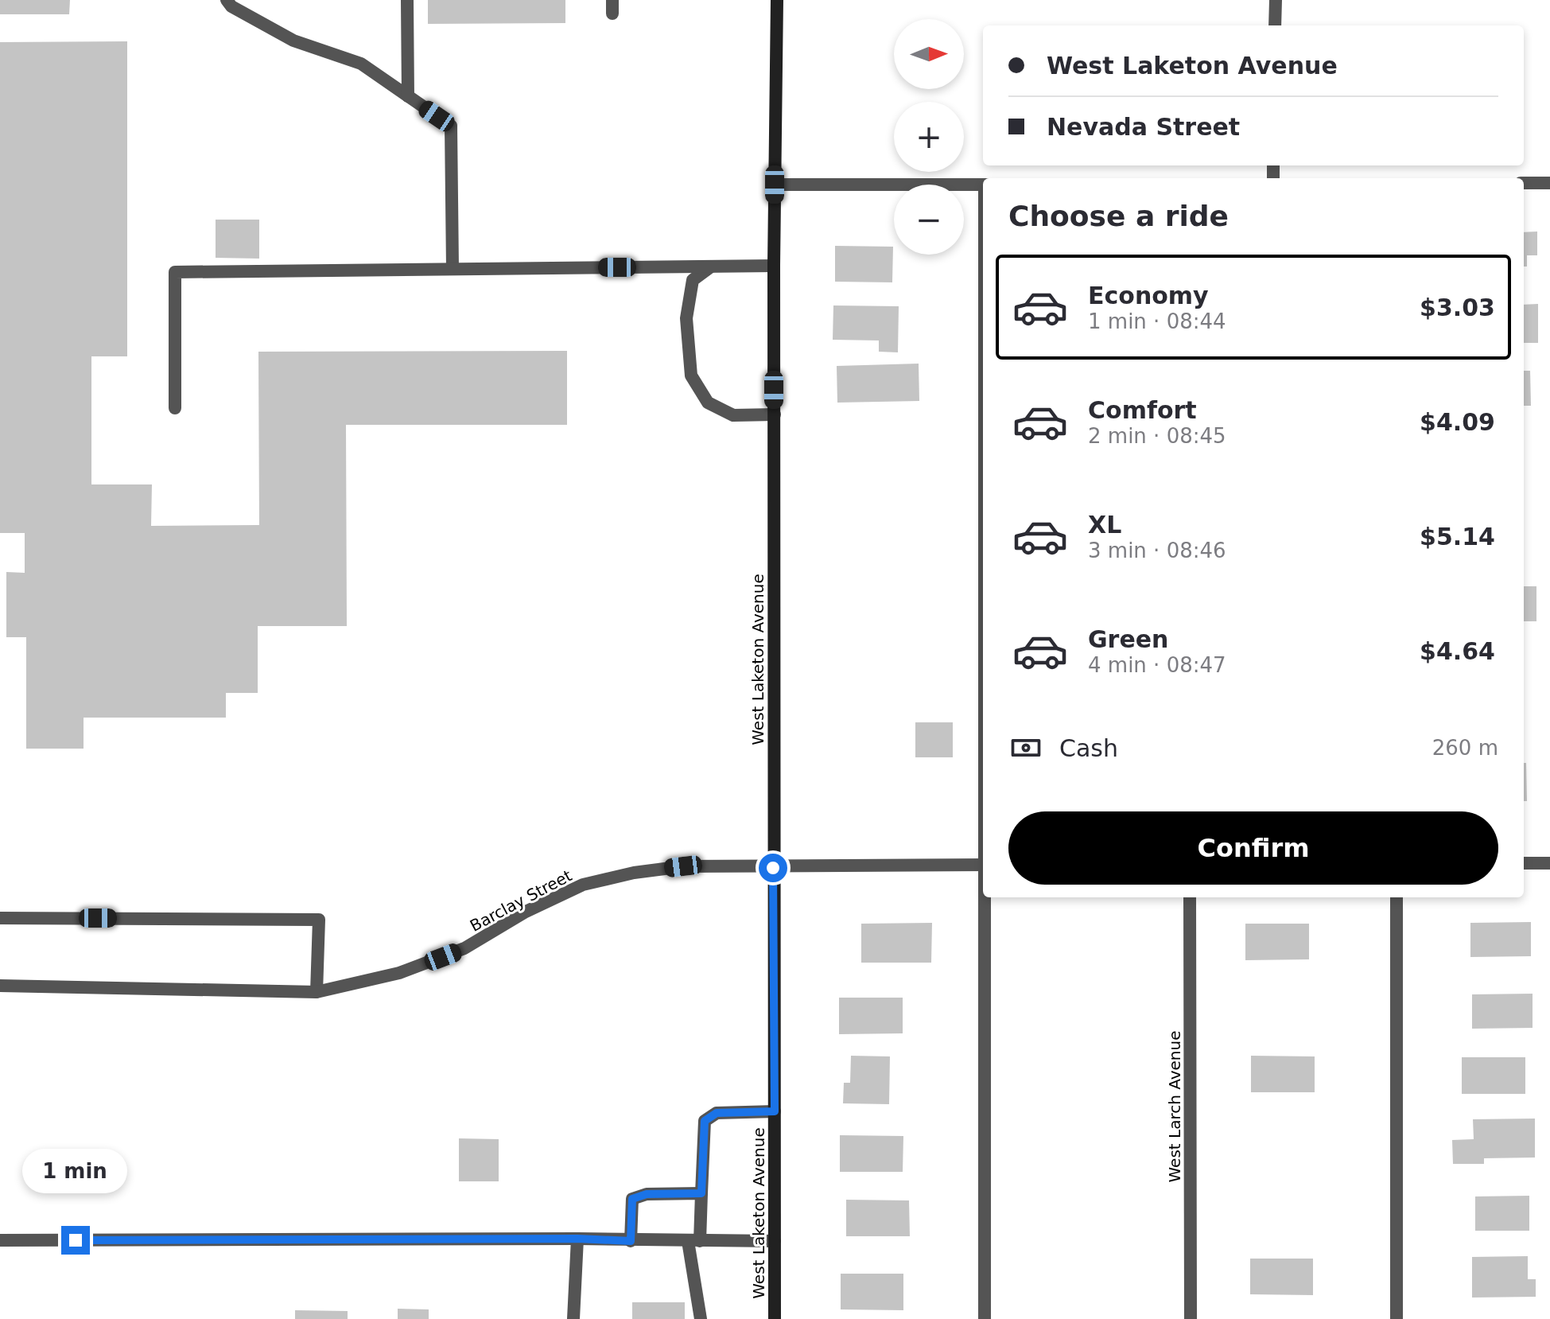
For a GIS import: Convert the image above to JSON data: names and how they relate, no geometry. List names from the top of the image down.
{
  "streets": {
    "main road": ["West Laketon Avenue"],
    "street": ["Barclay Street", "West Larch Avenue"]
  },
  "crossings": [
    ["West Laketon Avenue", "Barclay Street"]
  ],
  "north": "right",
  "page": {
    "map_buttons": ["+", "−"],
    "banner": ["West Laketon Avenue", "Nevada Street"],
    "heading": "Choose a ride",
    "list": [
      {
        "name": "Economy",
        "note": "1 min · 08:44",
        "value": "$3.03"
      },
      {
        "name": "Comfort",
        "note": "2 min · 08:45",
        "value": "$4.09"
      },
      {
        "name": "XL",
        "note": "3 min · 08:46",
        "value": "$5.14"
      },
      {
        "name": "Green",
        "note": "4 min · 08:47",
        "value": "$4.64"
      }
    ],
    "pay": ["Cash", "260 m"],
    "buttons": "Confirm",
    "bubble": "1 min"
  }
}
